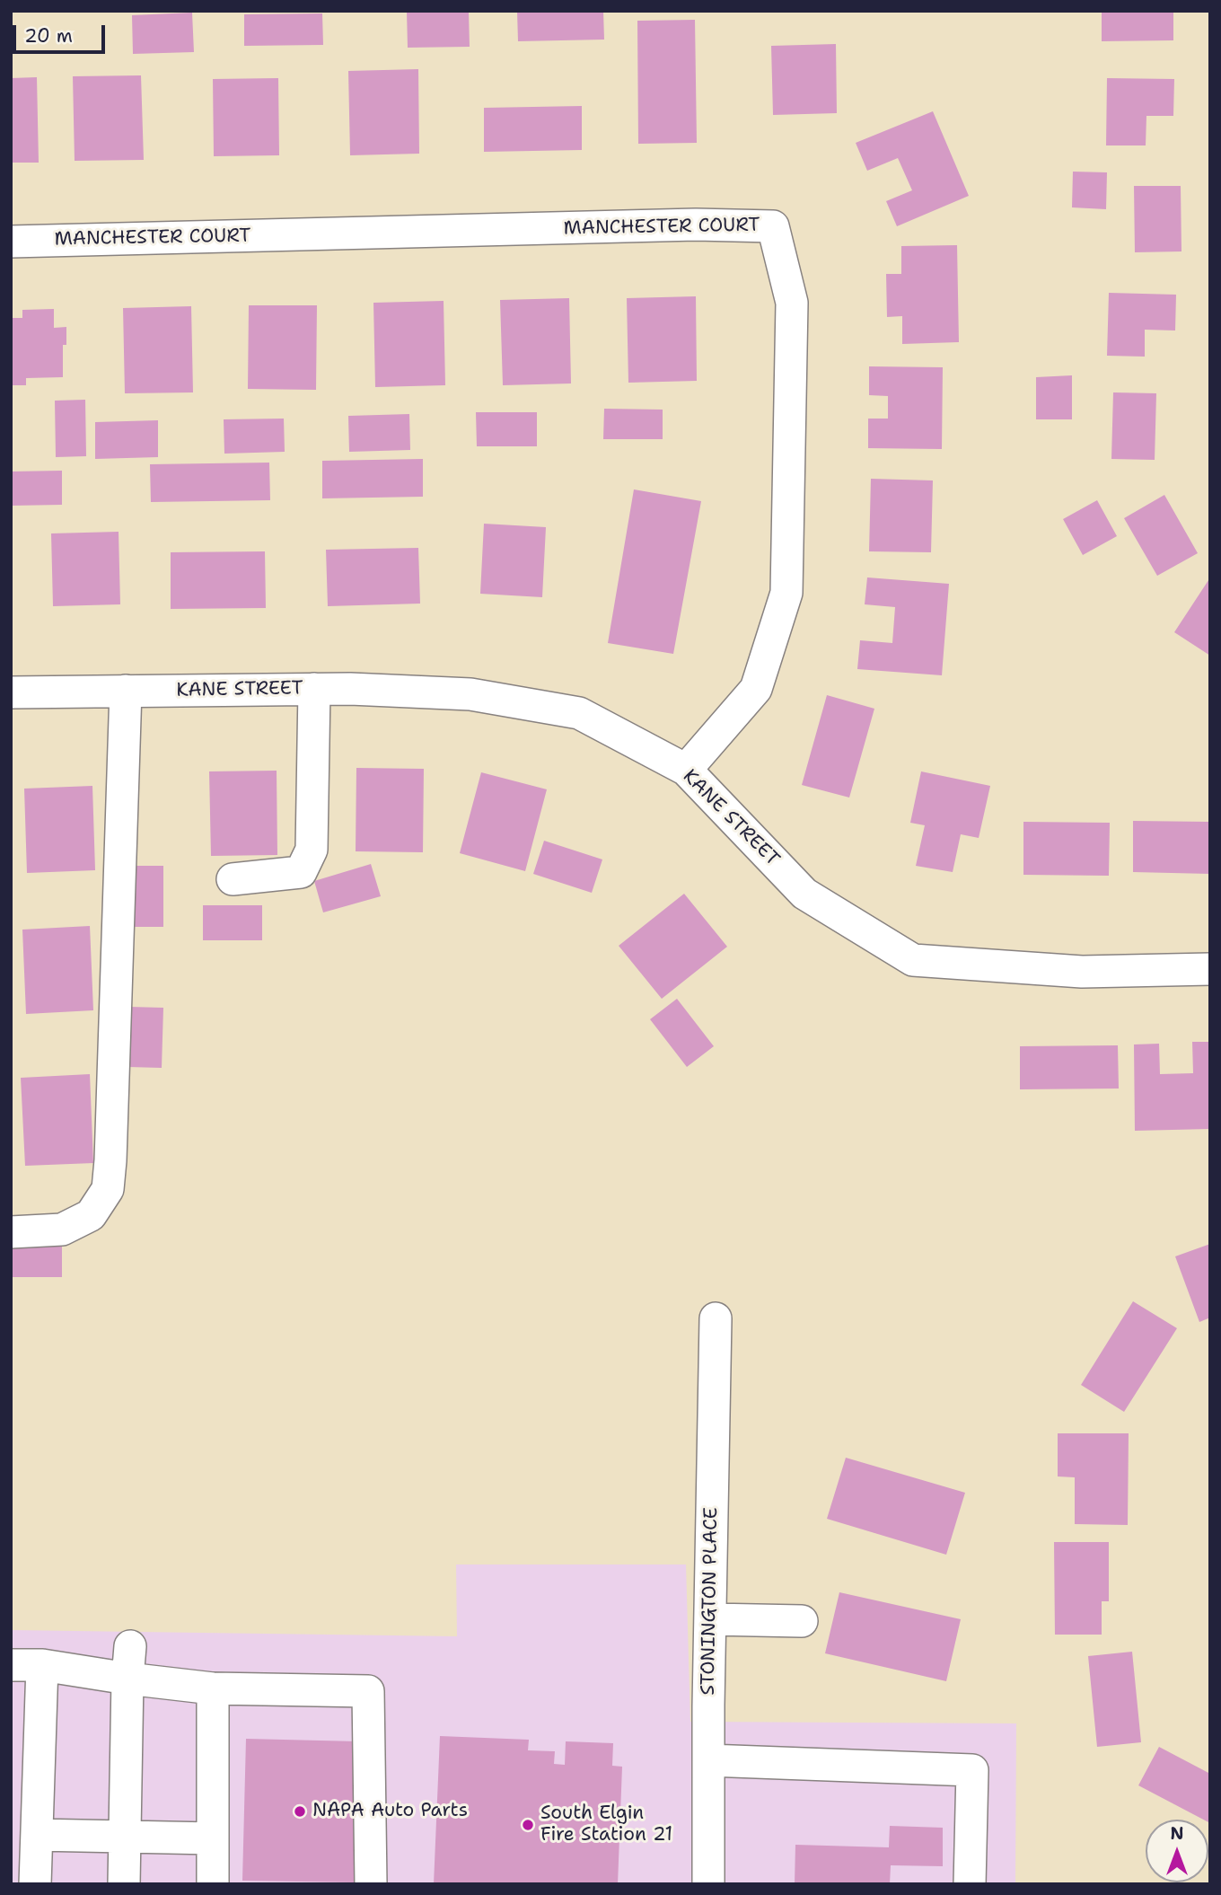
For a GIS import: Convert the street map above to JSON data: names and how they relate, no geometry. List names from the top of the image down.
{
  "streets": {
    "street": ["MANCHESTER COURT", "KANE STREET", "STONINGTON PLACE"]
  },
  "crossings": [
    ["MANCHESTER COURT", "KANE STREET"]
  ],
  "places": ["NAPA Auto Parts", "South Elgin Fire Station 21"],
  "scale_bar": "20 m",
  "north": "top"
}
